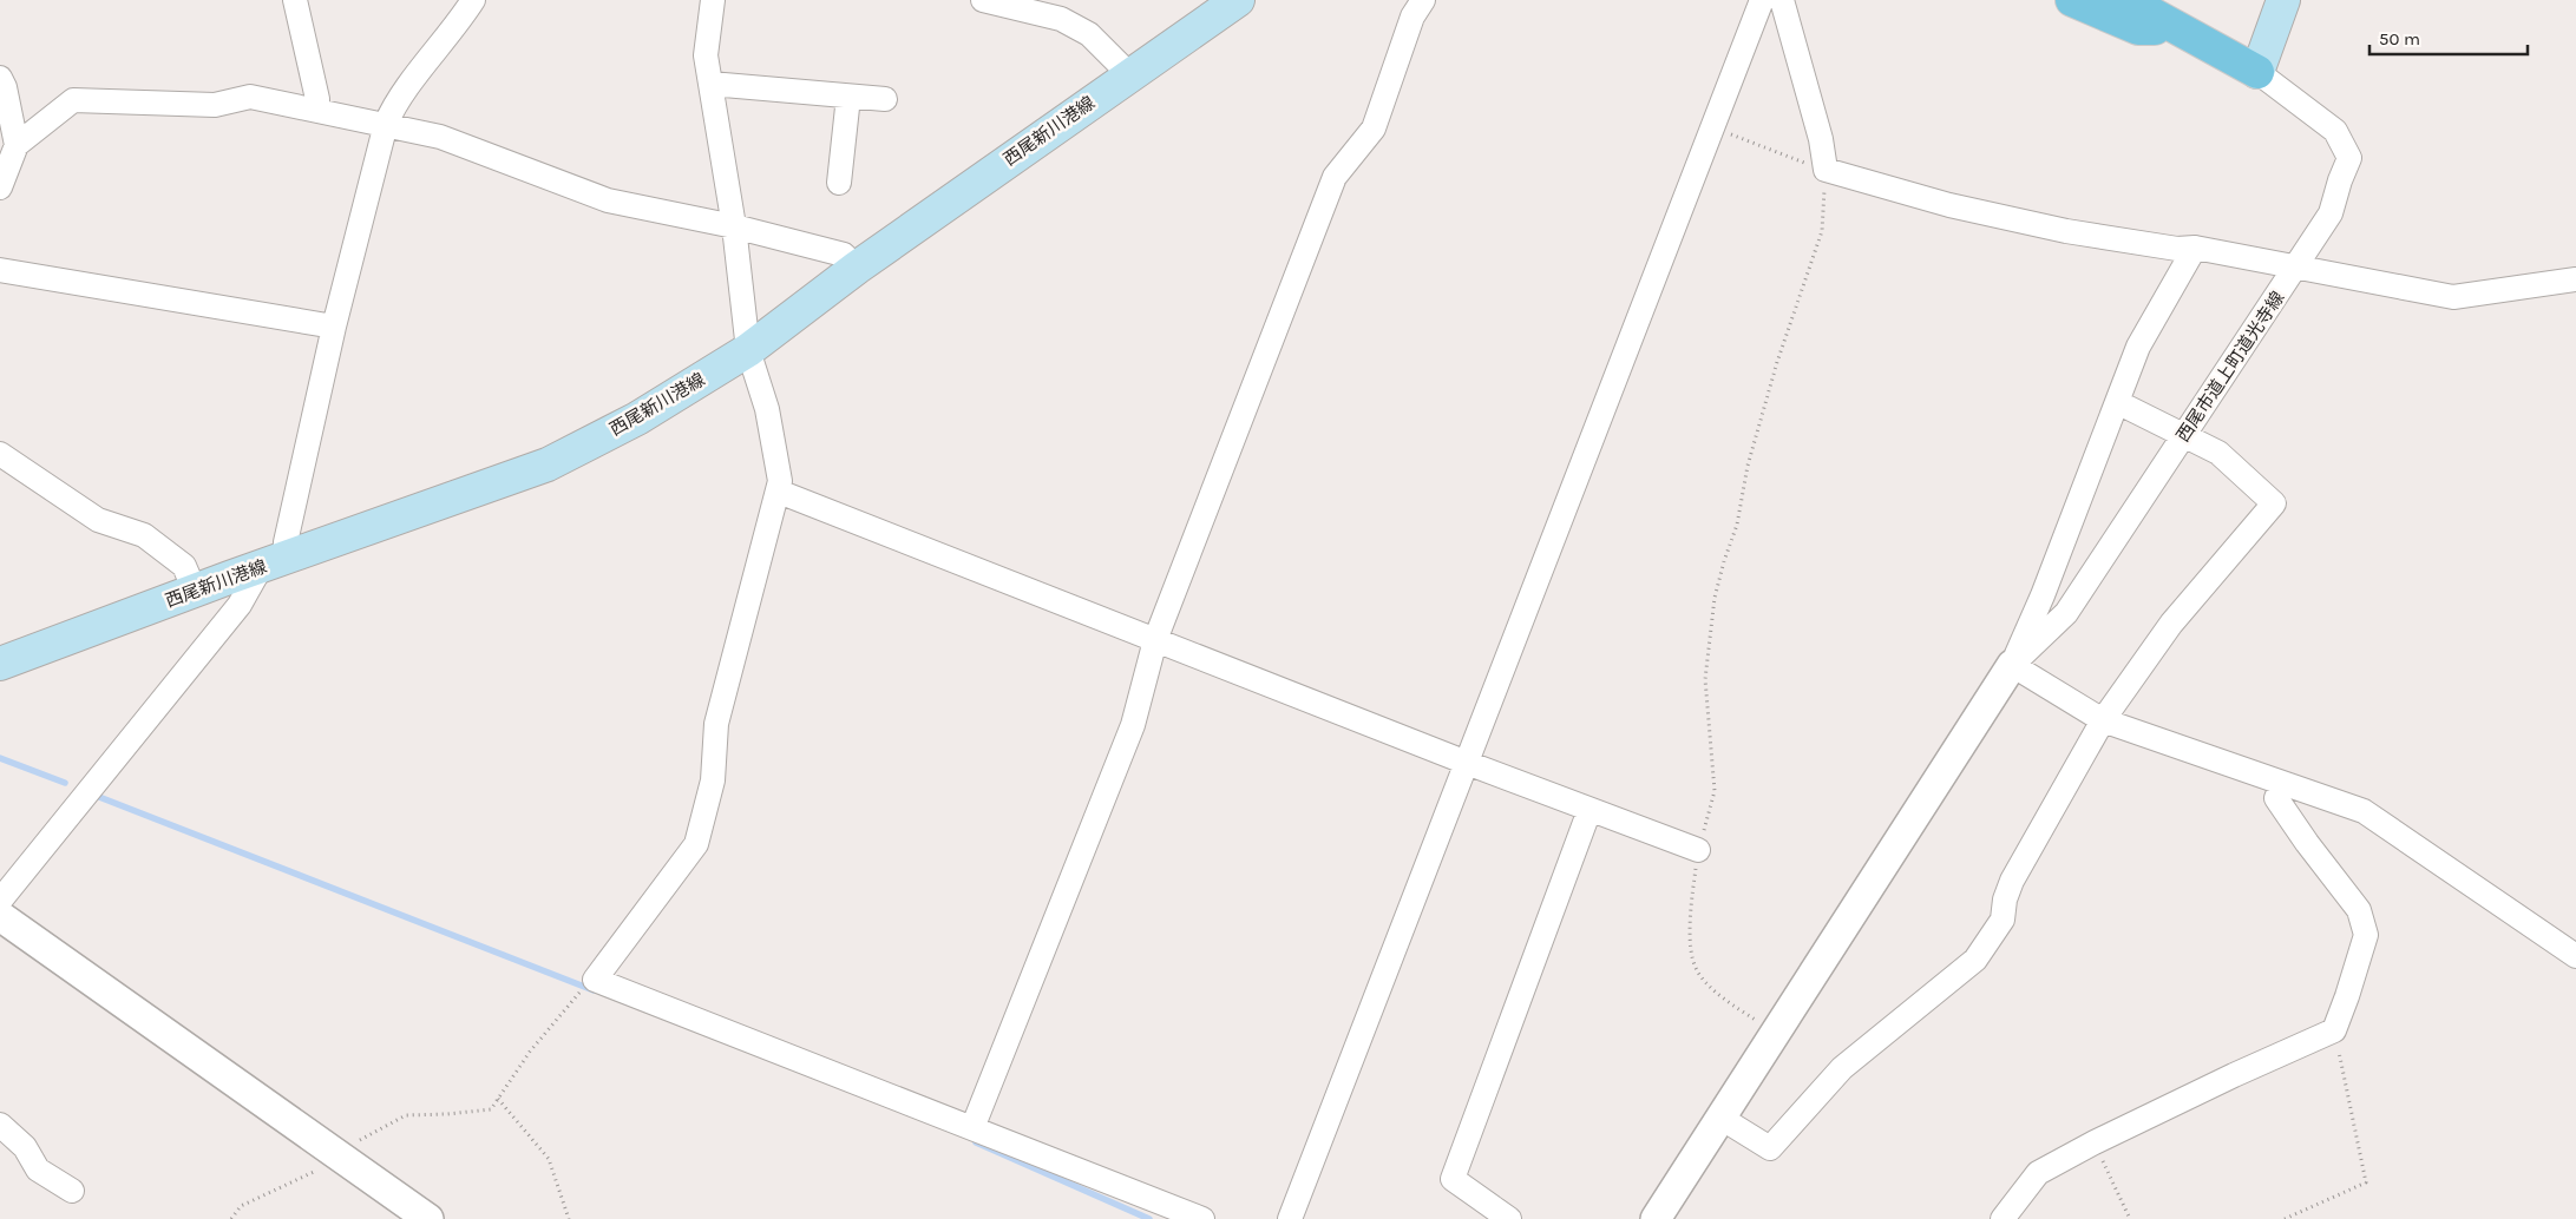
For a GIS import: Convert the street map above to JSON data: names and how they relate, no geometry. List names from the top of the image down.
{
  "streets": {
    "main road": ["西尾新川港線"],
    "street": ["西尾市道上町道光寺線"]
  },
  "scale_bar": "50 m"
}
